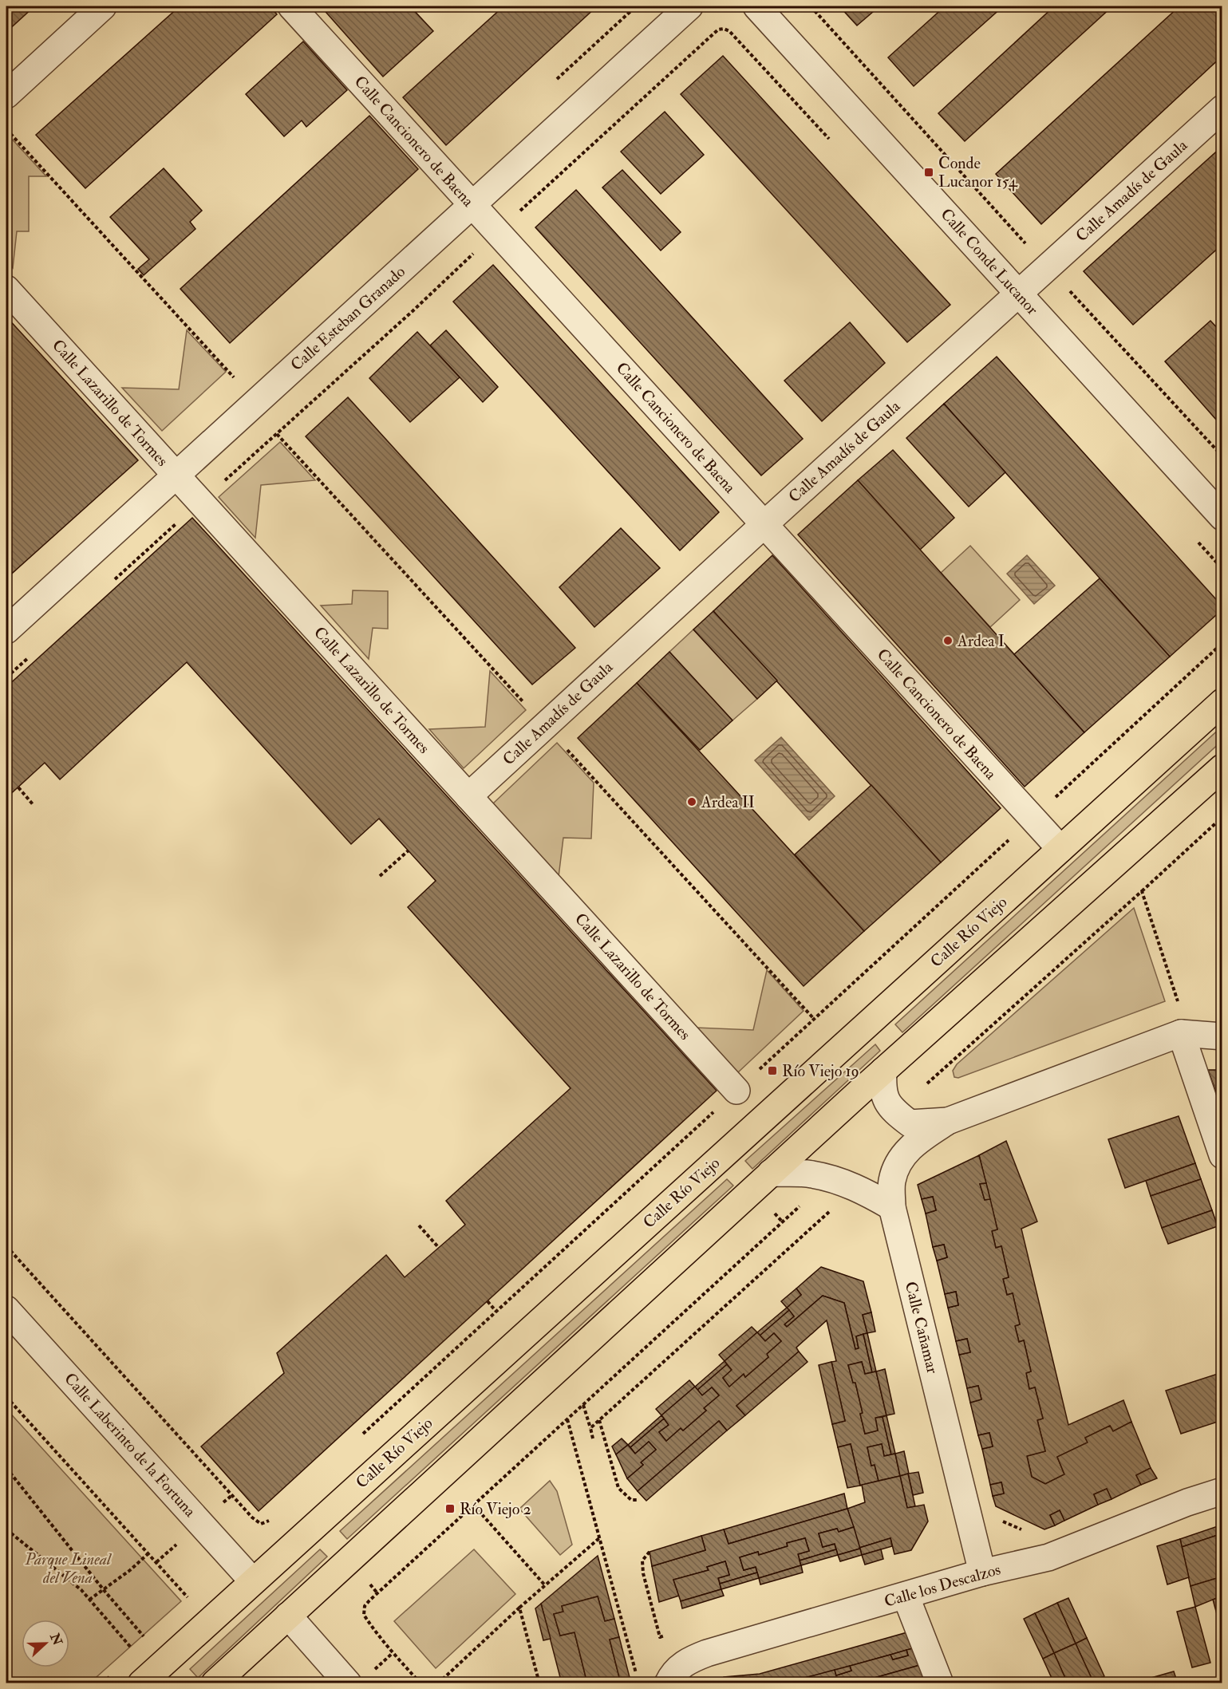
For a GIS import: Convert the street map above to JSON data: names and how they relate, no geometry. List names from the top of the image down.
{
  "streets": {
    "main road": ["Calle Río Viejo"],
    "street": [
      "Calle Cancionero de Baena",
      "Calle Amadís de Gaula",
      "Calle Conde Lucanor",
      "Calle Esteban Granado",
      "Calle Lazarillo de Tormes",
      "Calle Cañamar",
      "Calle Laberinto de la Fortuna",
      "Calle los Descalzos"
    ]
  },
  "crossings": [
    ["Calle Cancionero de Baena", "Calle Amadís de Gaula"],
    ["Calle Cancionero de Baena", "Calle Esteban Granado"],
    ["Calle Cancionero de Baena", "Calle Río Viejo"],
    ["Calle Amadís de Gaula", "Calle Conde Lucanor"],
    ["Calle Amadís de Gaula", "Calle Lazarillo de Tormes"],
    ["Calle Esteban Granado", "Calle Lazarillo de Tormes"],
    ["Calle Río Viejo", "Calle Laberinto de la Fortuna"],
    ["Calle Cañamar", "Calle los Descalzos"]
  ],
  "parks": ["Parque Lineal del Vena"],
  "places": {
    "transit": ["Conde Lucanor 154", "Río Viejo 19", "Río Viejo 2"],
    "other": ["Ardea I", "Ardea II"]
  },
  "north": "right"
}
